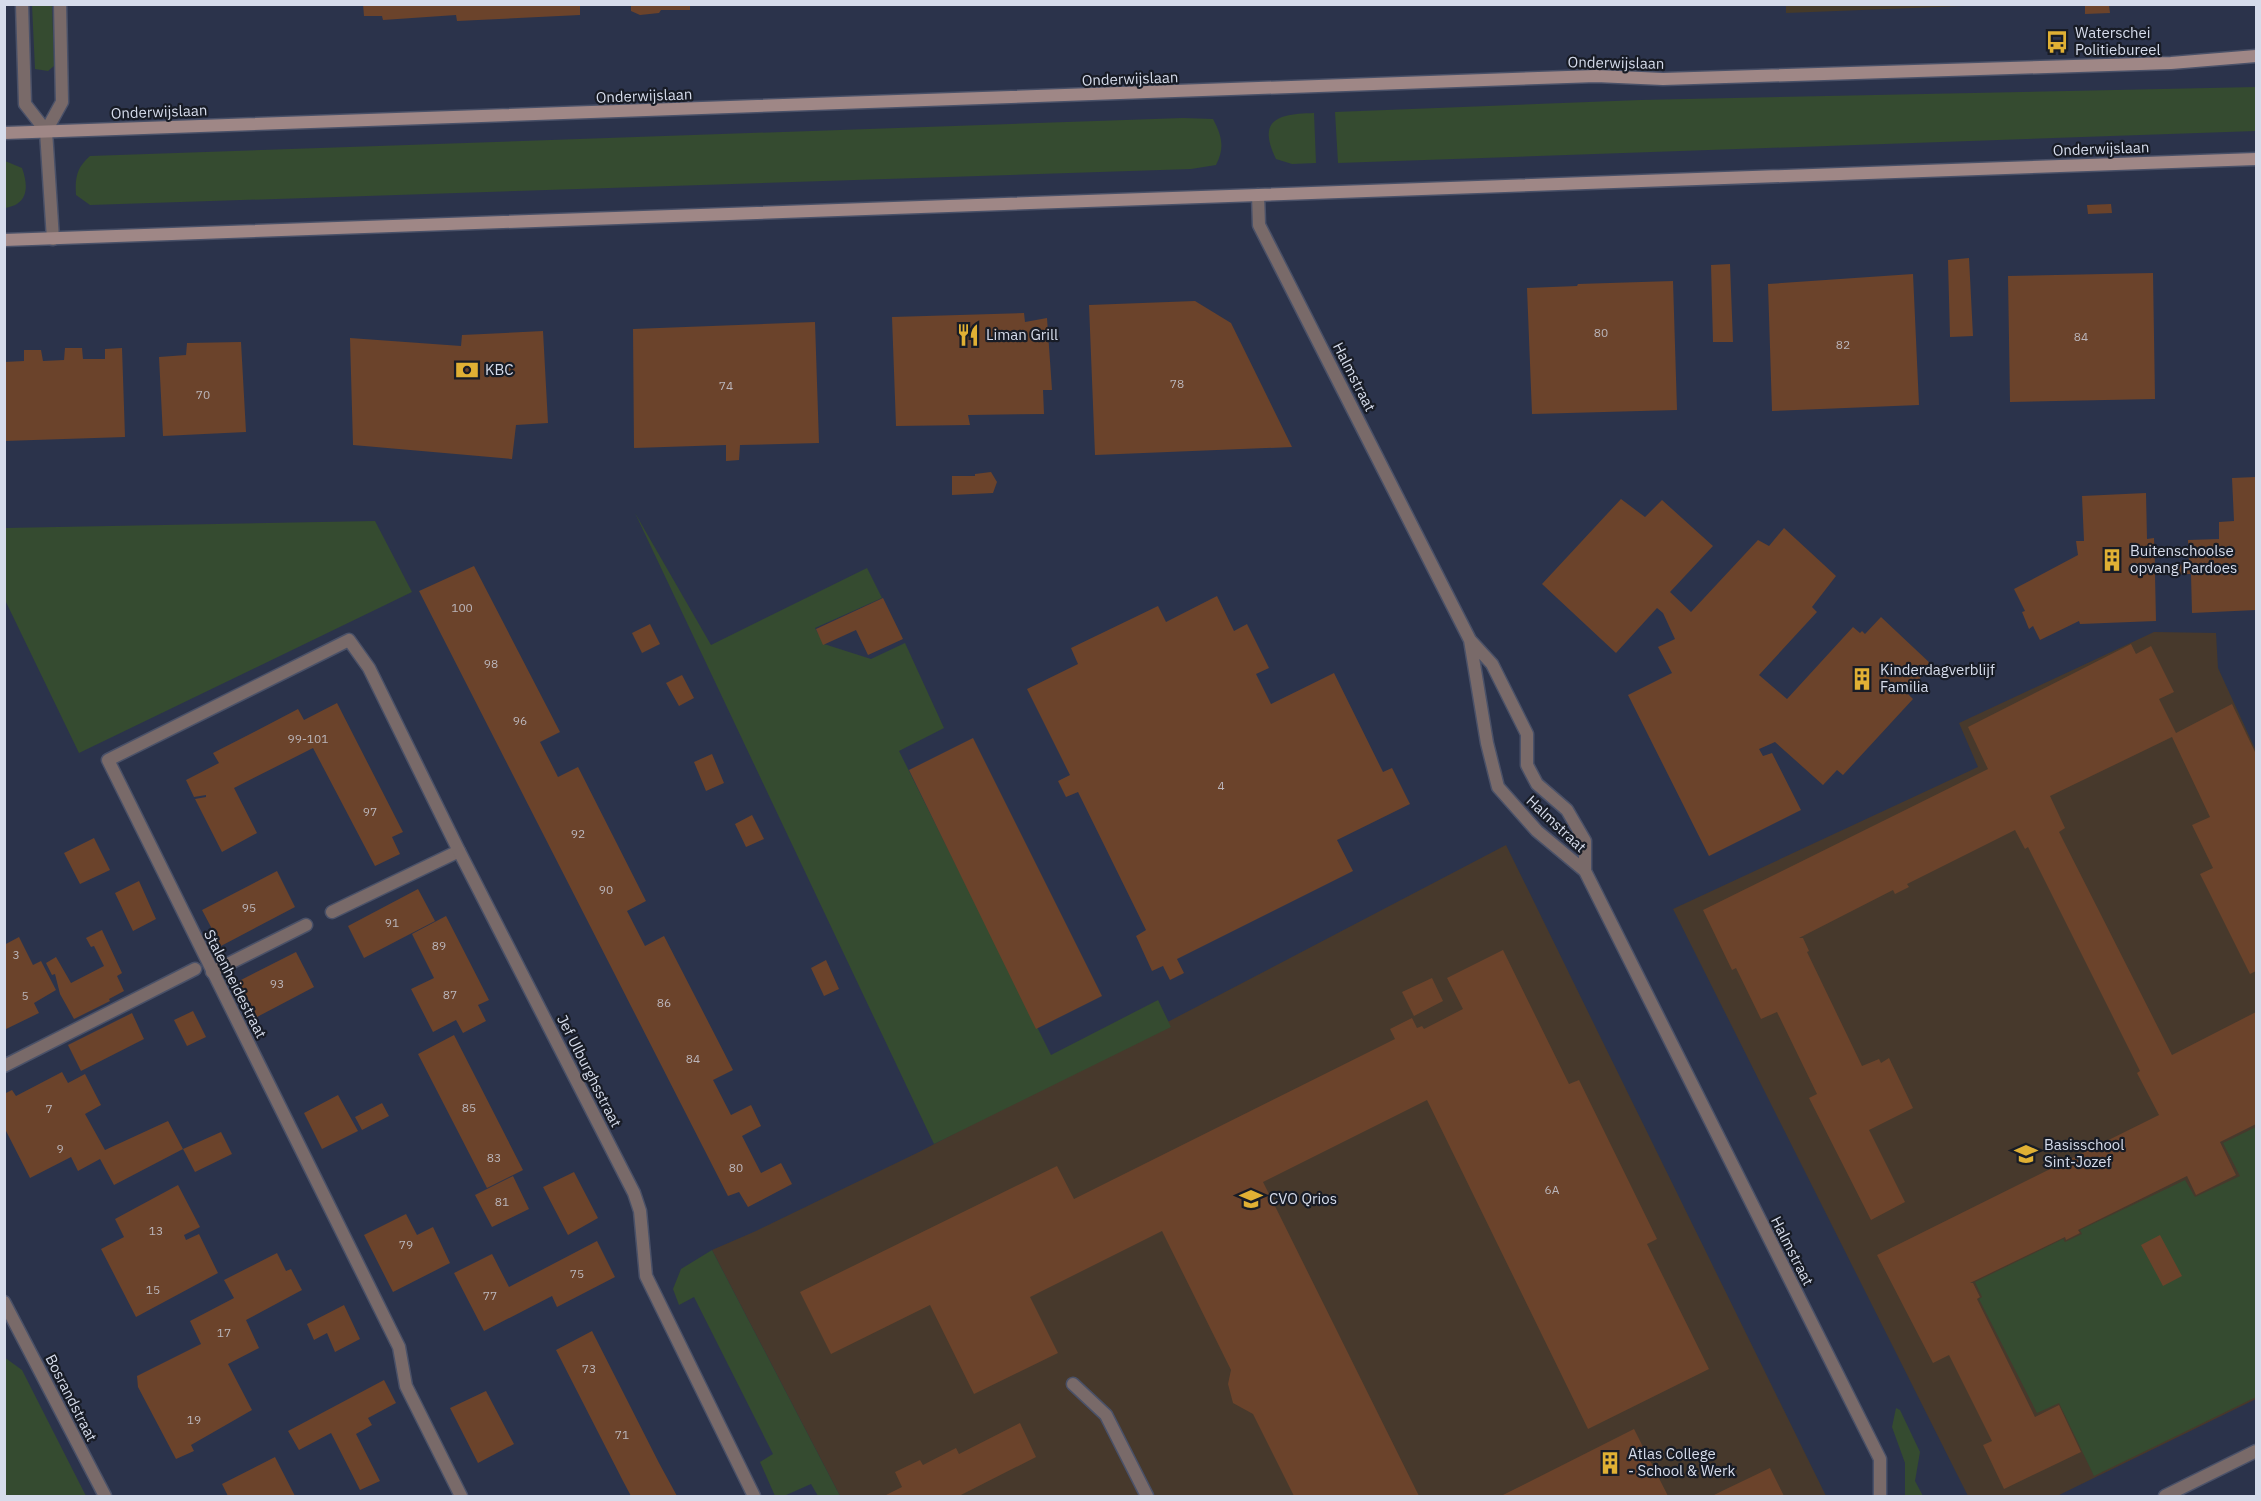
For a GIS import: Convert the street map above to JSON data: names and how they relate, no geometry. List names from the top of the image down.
{
  "streets": {
    "main road": ["Onderwijslaan"],
    "street": [
      "Halmstraat",
      "Stalenheidestraat",
      "Jef Ulburghsstraat",
      "Bosrandstraat"
    ]
  },
  "crossings": [
    ["Onderwijslaan", "Halmstraat"],
    ["Stalenheidestraat", "Jef Ulburghsstraat"]
  ],
  "places": {
    "bus stop": ["Waterschei Politiebureel"],
    "restaurant": ["Liman Grill"],
    "bank": ["KBC"],
    "building": ["Buitenschoolse opvang Pardoes", "Kinderdagverblijf Familia", "Atlas College - School & Werk"],
    "school or university": ["Basisschool Sint-Jozef", "CVO Qrios"]
  },
  "house_numbers": [
    "80",
    "84",
    "82",
    "78",
    "74",
    "70",
    "100",
    "98",
    "96",
    "99-101",
    "4",
    "97",
    "92",
    "90",
    "95",
    "91",
    "89",
    "3",
    "93",
    "87",
    "5",
    "86",
    "84",
    "85",
    "7",
    "9",
    "83",
    "80",
    "6A",
    "81",
    "13",
    "79",
    "75",
    "15",
    "77",
    "17",
    "73",
    "19",
    "71"
  ]
}
